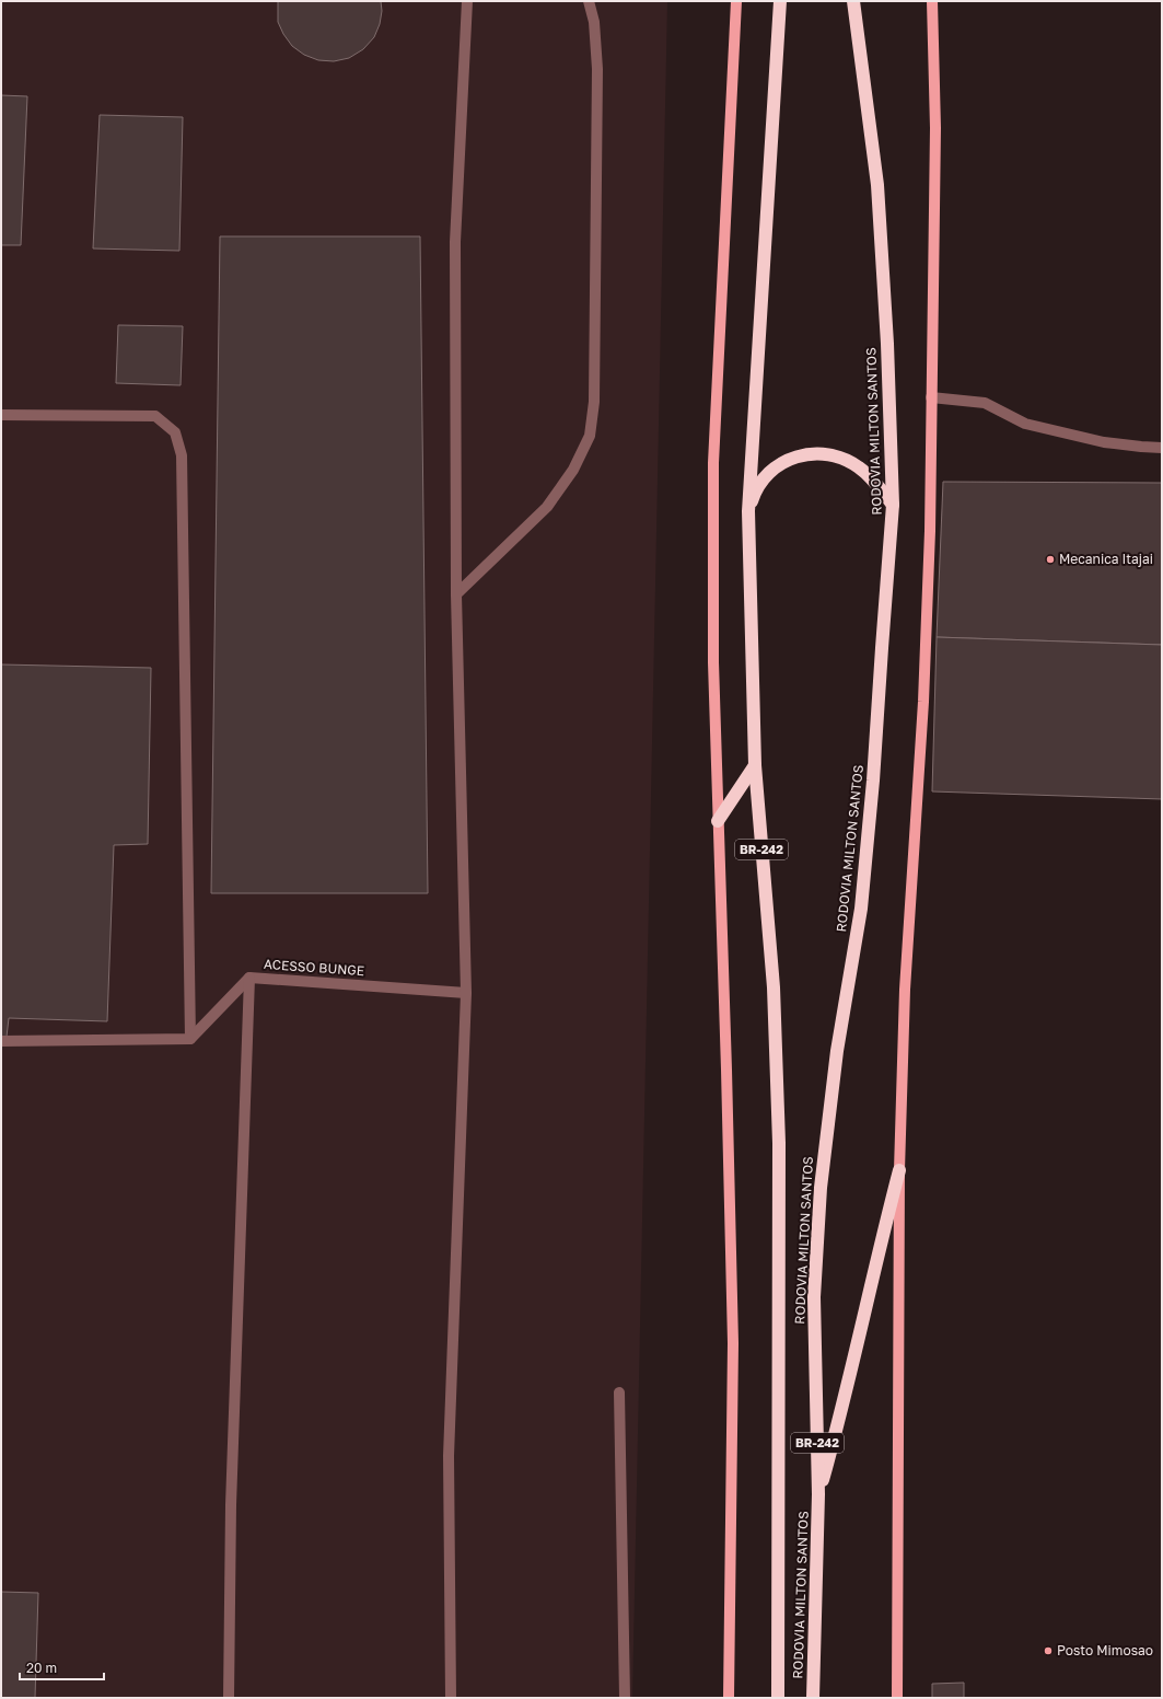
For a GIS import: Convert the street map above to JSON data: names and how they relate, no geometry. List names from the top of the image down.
{
  "streets": {
    "highway": ["RODOVIA MILTON SANTOS", "BR-242"],
    "lane": ["ACESSO BUNGE"]
  },
  "places": ["Mecanica Itajai", "Posto Mimosao"],
  "scale_bar": "20 m"
}
